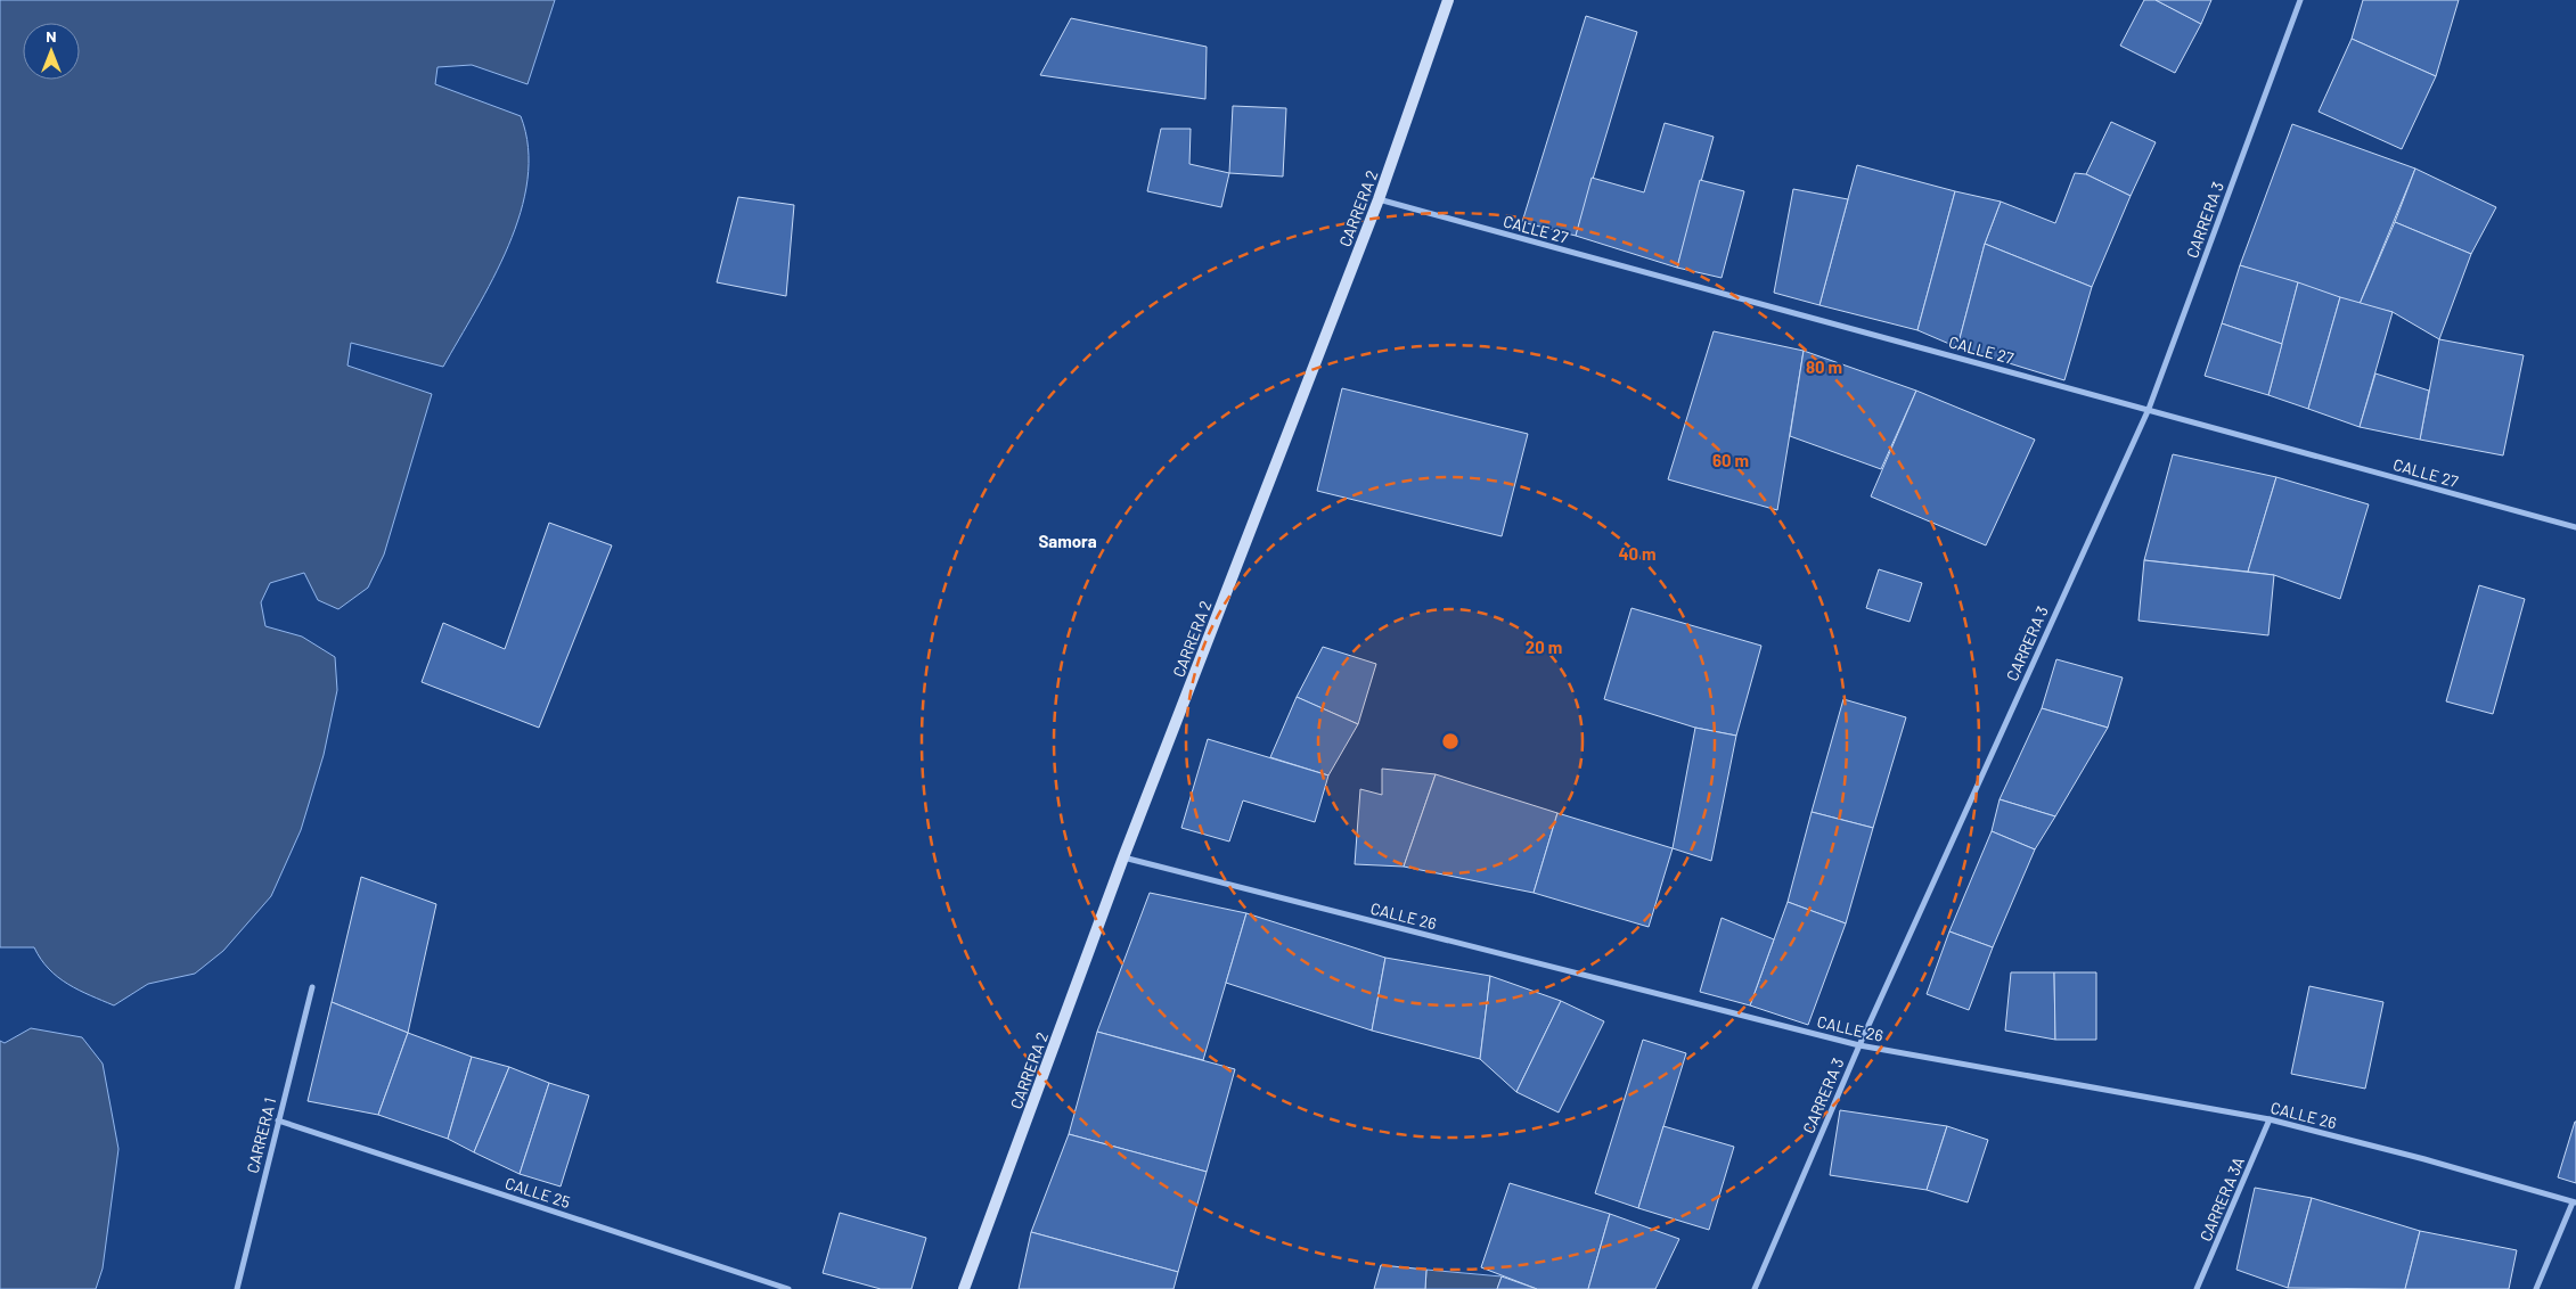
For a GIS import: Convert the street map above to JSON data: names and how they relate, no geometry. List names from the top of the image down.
{
  "streets": {
    "street": [
      "CARRERA 2",
      "CARRERA 3",
      "CALLE 27",
      "CALLE 26",
      "CARRERA 1",
      "CALLE 25",
      "CARRERA 3A"
    ]
  },
  "crossings": [
    ["CARRERA 2", "CALLE 27"],
    ["CARRERA 2", "CALLE 26"],
    ["CARRERA 3", "CALLE 27"],
    ["CARRERA 3", "CALLE 26"],
    ["CALLE 26", "CARRERA 3A"],
    ["CARRERA 1", "CALLE 25"]
  ],
  "districts": ["Samora"],
  "north": "top",
  "rings": [
    "80 m",
    "60 m",
    "40 m",
    "20 m"
  ]
}
